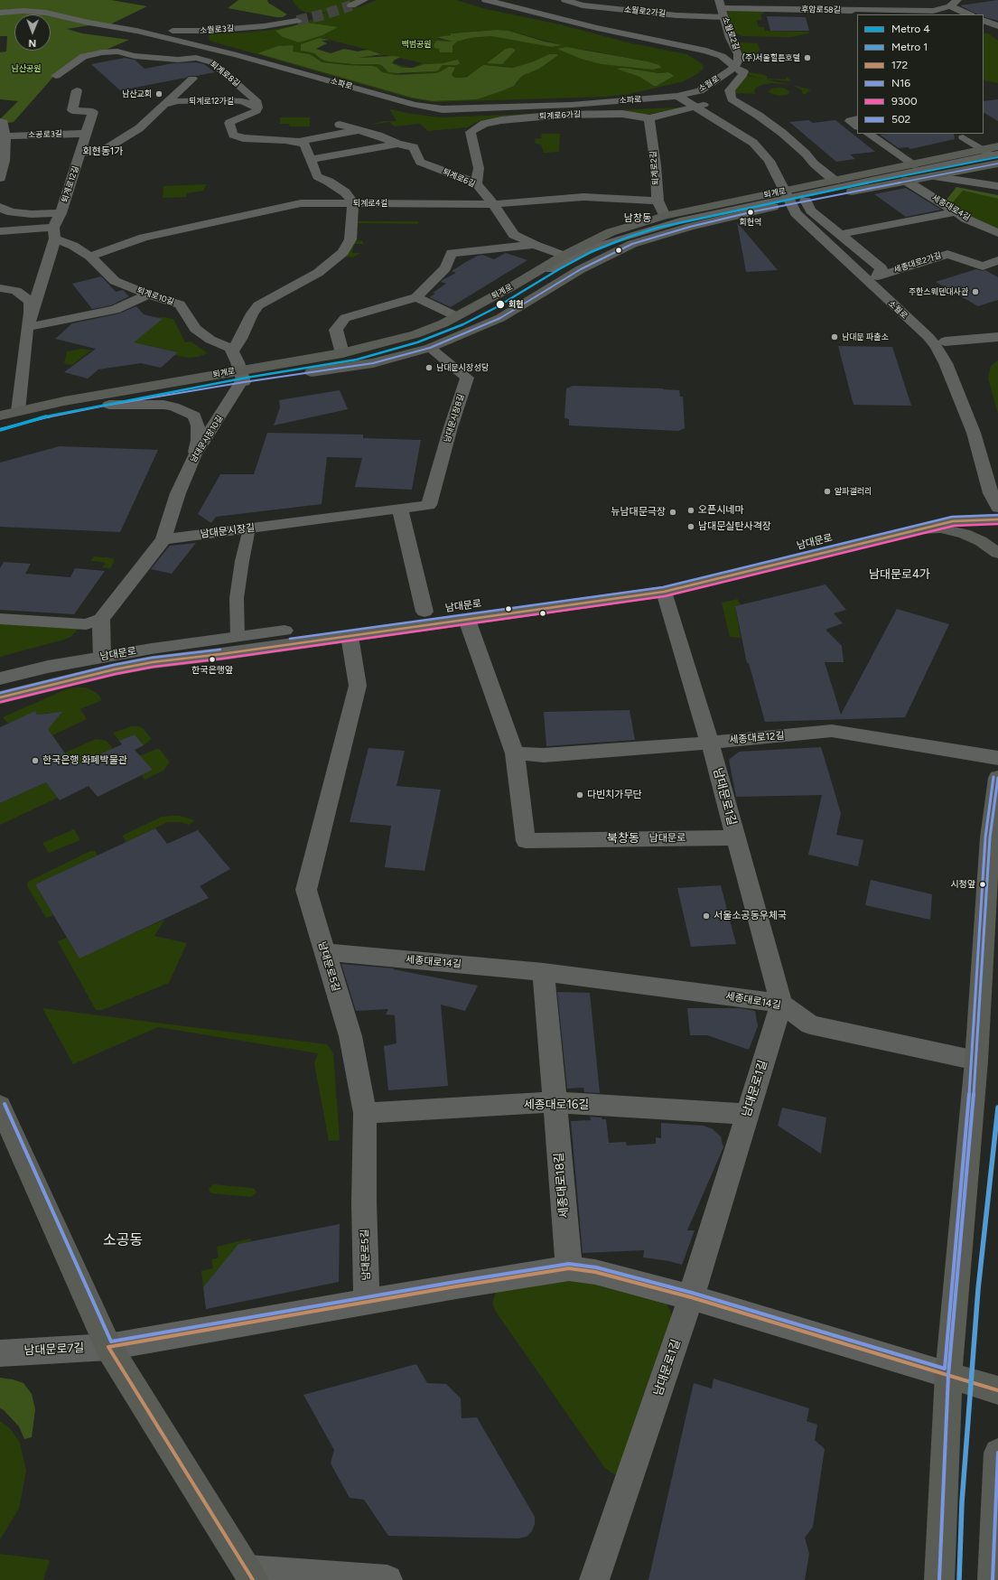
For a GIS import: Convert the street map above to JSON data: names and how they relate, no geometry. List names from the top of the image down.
{
  "streets": {
    "main road": ["퇴계로"],
    "street": [
      "후암로58길",
      "소월로2가길",
      "소월로3길",
      "소월로2길",
      "퇴계로8길",
      "소파로",
      "소월로",
      "퇴계로12가길",
      "퇴계로6가길",
      "소공로3길",
      "퇴계로2길",
      "퇴계로6길",
      "퇴계로12길",
      "퇴계로4길",
      "세종대로4길",
      "세종대로2가길",
      "퇴계로10길",
      "남대문시장8길",
      "남대문시장10길",
      "남대문시장길",
      "남대문로",
      "세종대로12길",
      "남대문로1길",
      "세종대로14길",
      "남대문로5길",
      "세종대로16길",
      "세종대로18길",
      "남대문로7길"
    ]
  },
  "crossings": [
    ["후암로58길", "소월로2가길"],
    ["후암로58길", "소월로2길"],
    ["소월로2가길", "소월로2길"],
    ["소월로3길", "소파로"],
    ["소월로2길", "소월로"],
    ["퇴계로8길", "퇴계로12가길"],
    ["소파로", "소월로"],
    ["소월로", "퇴계로6가길"],
    ["소월로", "퇴계로"],
    ["소월로", "세종대로2가길"],
    ["소월로", "남대문로"],
    ["퇴계로12가길", "퇴계로12길"],
    ["퇴계로6가길", "퇴계로2길"],
    ["퇴계로6가길", "퇴계로6길"],
    ["소공로3길", "퇴계로12길"],
    ["퇴계로2길", "퇴계로"],
    ["퇴계로2길", "퇴계로4길"],
    ["퇴계로6길", "퇴계로"],
    ["퇴계로6길", "퇴계로4길"],
    ["퇴계로12길", "퇴계로"],
    ["퇴계로12길", "퇴계로10길"],
    ["퇴계로", "세종대로4길"],
    ["퇴계로", "남대문시장8길"],
    ["퇴계로", "남대문시장10길"],
    ["퇴계로4길", "퇴계로10길"],
    ["남대문시장8길", "남대문시장길"],
    ["남대문시장10길", "남대문시장길"],
    ["남대문로", "세종대로12길"],
    ["남대문로", "남대문로1길"],
    ["남대문로", "남대문로5길"],
    ["세종대로12길", "남대문로1길"],
    ["남대문로1길", "세종대로14길"],
    ["남대문로1길", "세종대로16길"],
    ["세종대로14길", "남대문로5길"],
    ["남대문로5길", "세종대로16길"],
    ["세종대로16길", "세종대로18길"]
  ],
  "districts": [
    "회현동1가",
    "남창동",
    "남대문로4가",
    "북창동",
    "소공동"
  ],
  "parks": ["백범공원", "남산공원"],
  "places": [
    "(주)서울힐튼호텔",
    "남산교회",
    "회현역",
    "주한스웨덴대사관",
    "회현",
    "남대문 파출소",
    "남대문시장성당",
    "알파갤러리",
    "오픈시네마",
    "뉴남대문극장",
    "남대문실탄사격장",
    "한국은행앞",
    "한국은행 화폐박물관",
    "다빈치가무단",
    "시청앞",
    "서울소공동우체국"
  ],
  "lines": [
    "metro line 4",
    "transit line N16",
    "transit line 502",
    "transit line 172",
    "transit line 9300",
    "metro line 1"
  ],
  "legend": [
    "Metro 4",
    "Metro 1",
    "172",
    "N16",
    "9300",
    "502"
  ],
  "north": "bottom"
}
